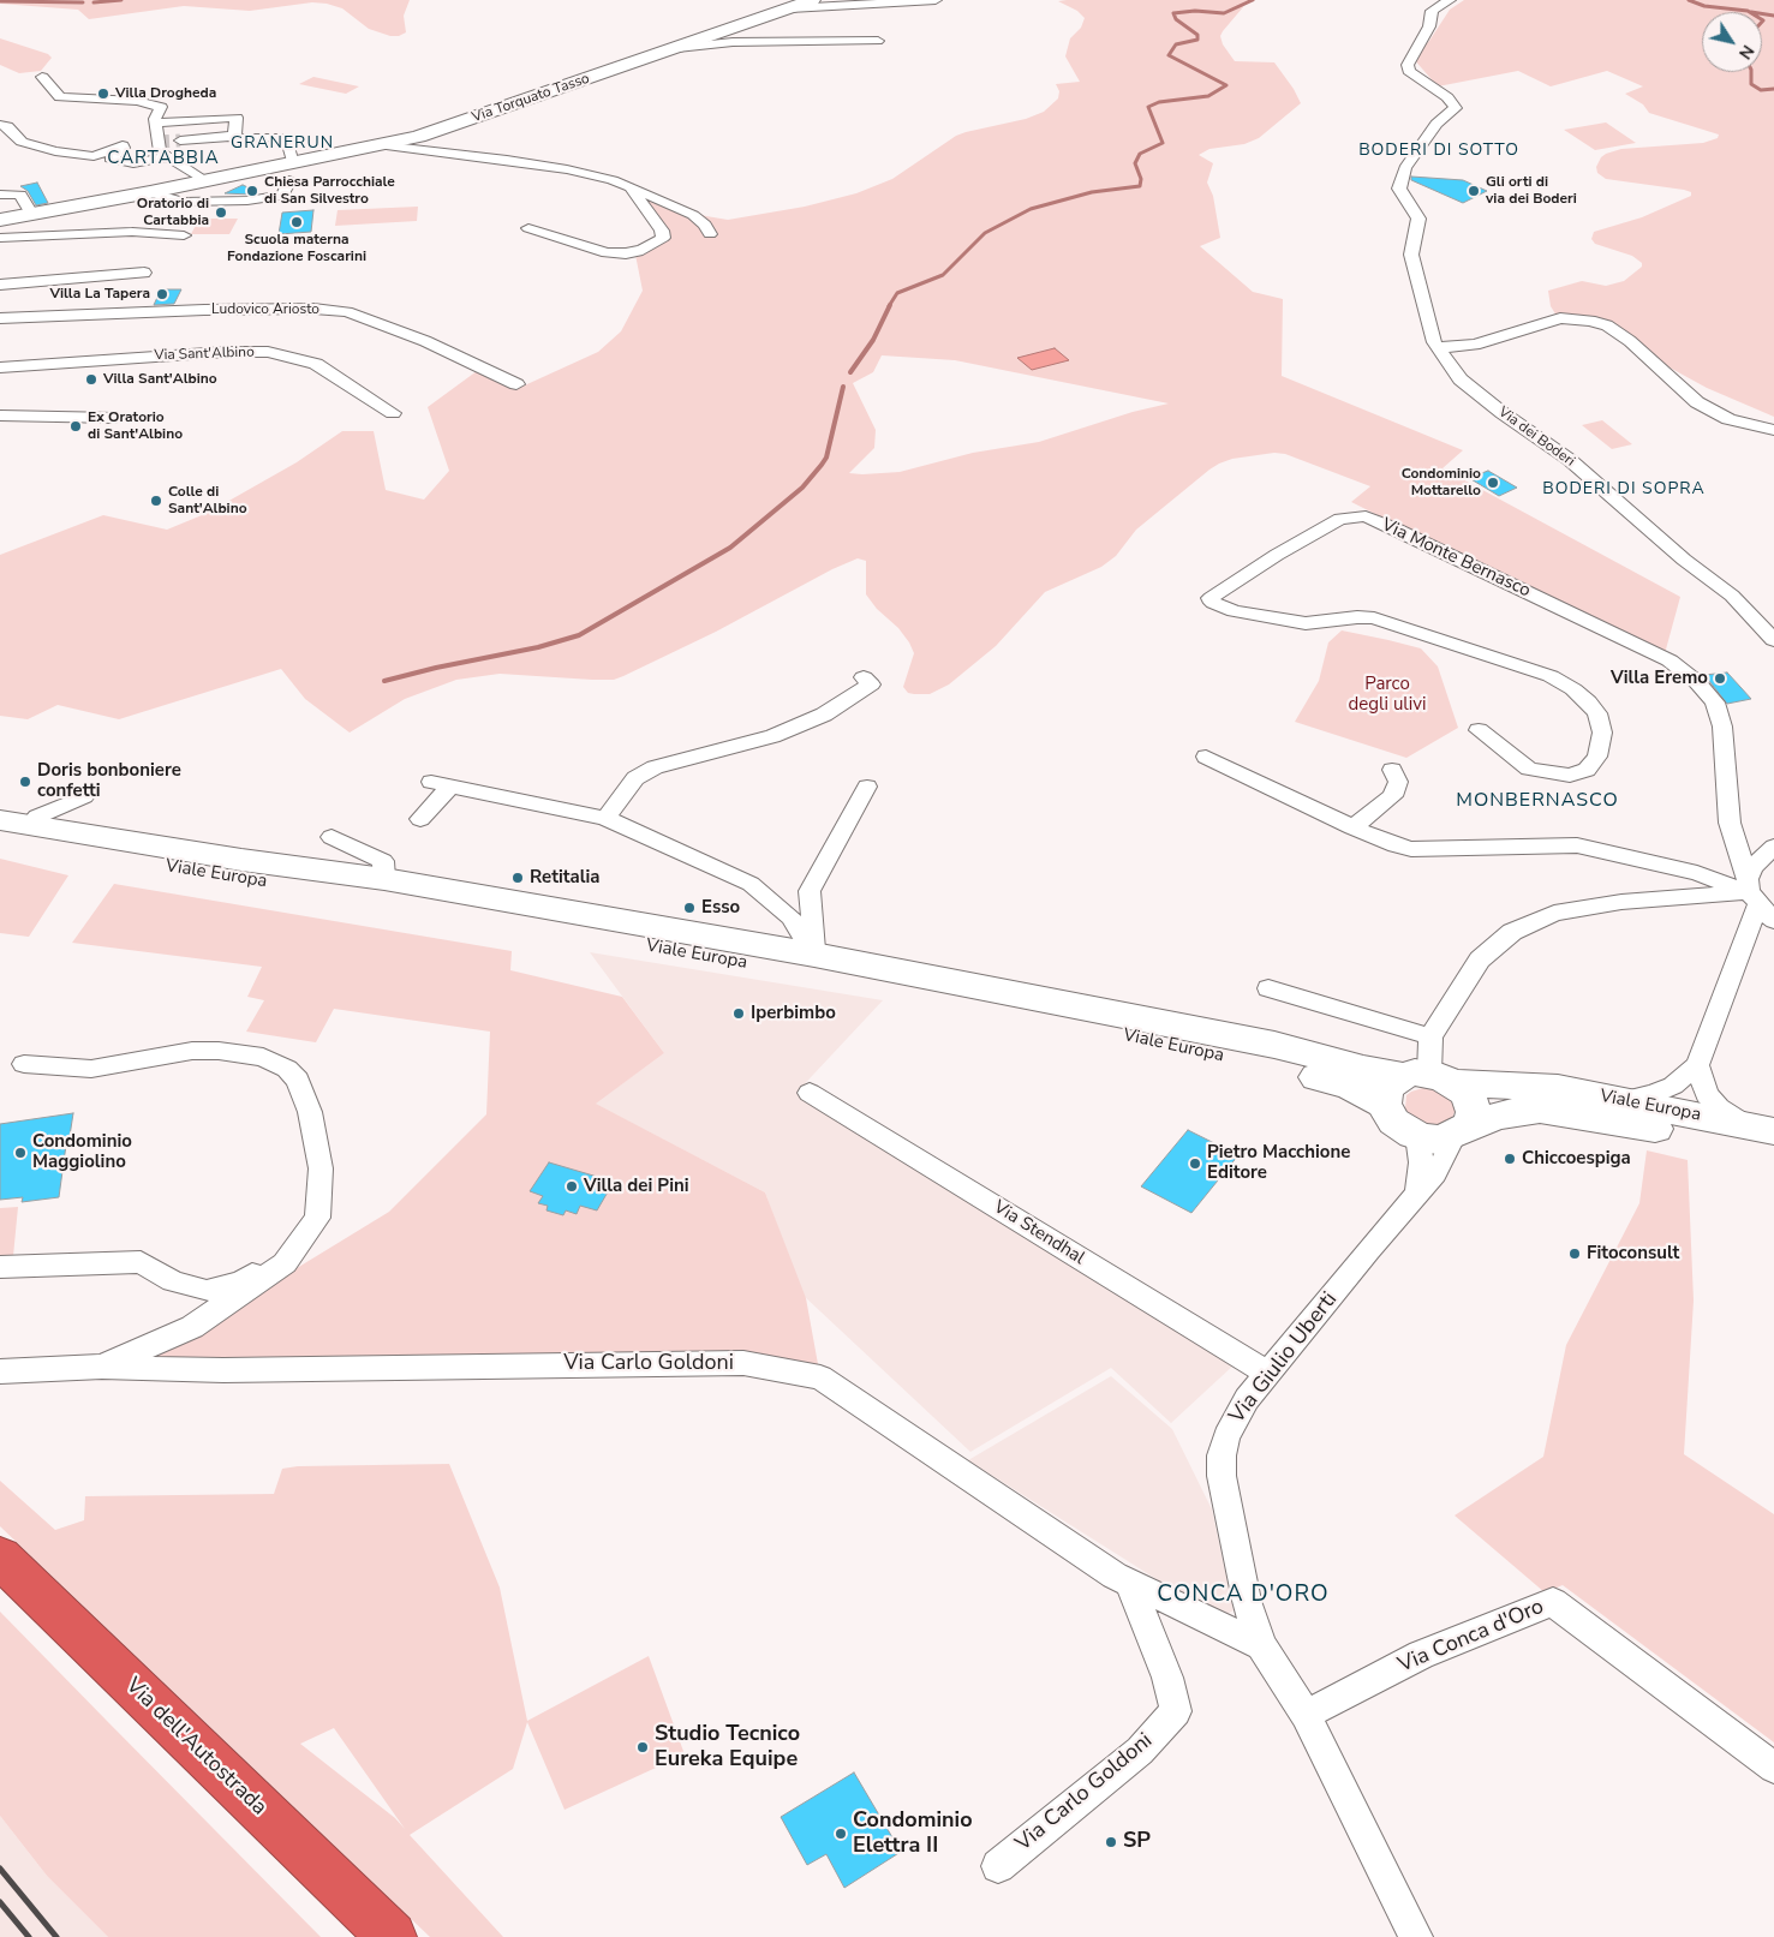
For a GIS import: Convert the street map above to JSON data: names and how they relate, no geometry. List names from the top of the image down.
{
  "streets": {
    "highway": ["Via dell'Autostrada"],
    "street": [
      "Via Torquato Tasso",
      "Ludovico Ariosto",
      "Via Sant'Albino",
      "Via dei Boderi",
      "Via Monte Bernasco",
      "Viale Europa",
      "Via Stendhal",
      "Via Giulio Uberti",
      "Via Carlo Goldoni",
      "Via Conca d'Oro"
    ]
  },
  "crossings": [
    ["Viale Europa", "Via Giulio Uberti"],
    ["Via Stendhal", "Via Giulio Uberti"],
    ["Via Giulio Uberti", "Via Carlo Goldoni"],
    ["Via Giulio Uberti", "Via Conca d'Oro"]
  ],
  "districts": [
    "GRANERUN",
    "BODERI DI SOTTO",
    "CARTABBIA",
    "BODERI DI SOPRA",
    "MONBERNASCO",
    "CONCA D'ORO"
  ],
  "parks": ["Parco degli ulivi"],
  "places": [
    "Villa Drogheda",
    "Chiesa Parrocchiale di San Silvestro",
    "Gli orti di via dei Boderi",
    "Oratorio di Cartabbia",
    "Scuola materna Fondazione Foscarini",
    "Villa La Tapera",
    "Villa Sant'Albino",
    "Ex Oratorio di Sant'Albino",
    "Condominio Mottarello",
    "Colle di Sant'Albino",
    "Villa Eremo",
    "Doris bonboniere confetti",
    "Retitalia",
    "Esso",
    "Iperbimbo",
    "Condominio Maggiolino",
    "Chiccoespiga",
    "Pietro Macchione Editore",
    "Villa dei Pini",
    "Fitoconsult",
    "Studio Tecnico Eureka Equipe",
    "Condominio Elettra II",
    "SP"
  ],
  "north": "bottom right"
}
